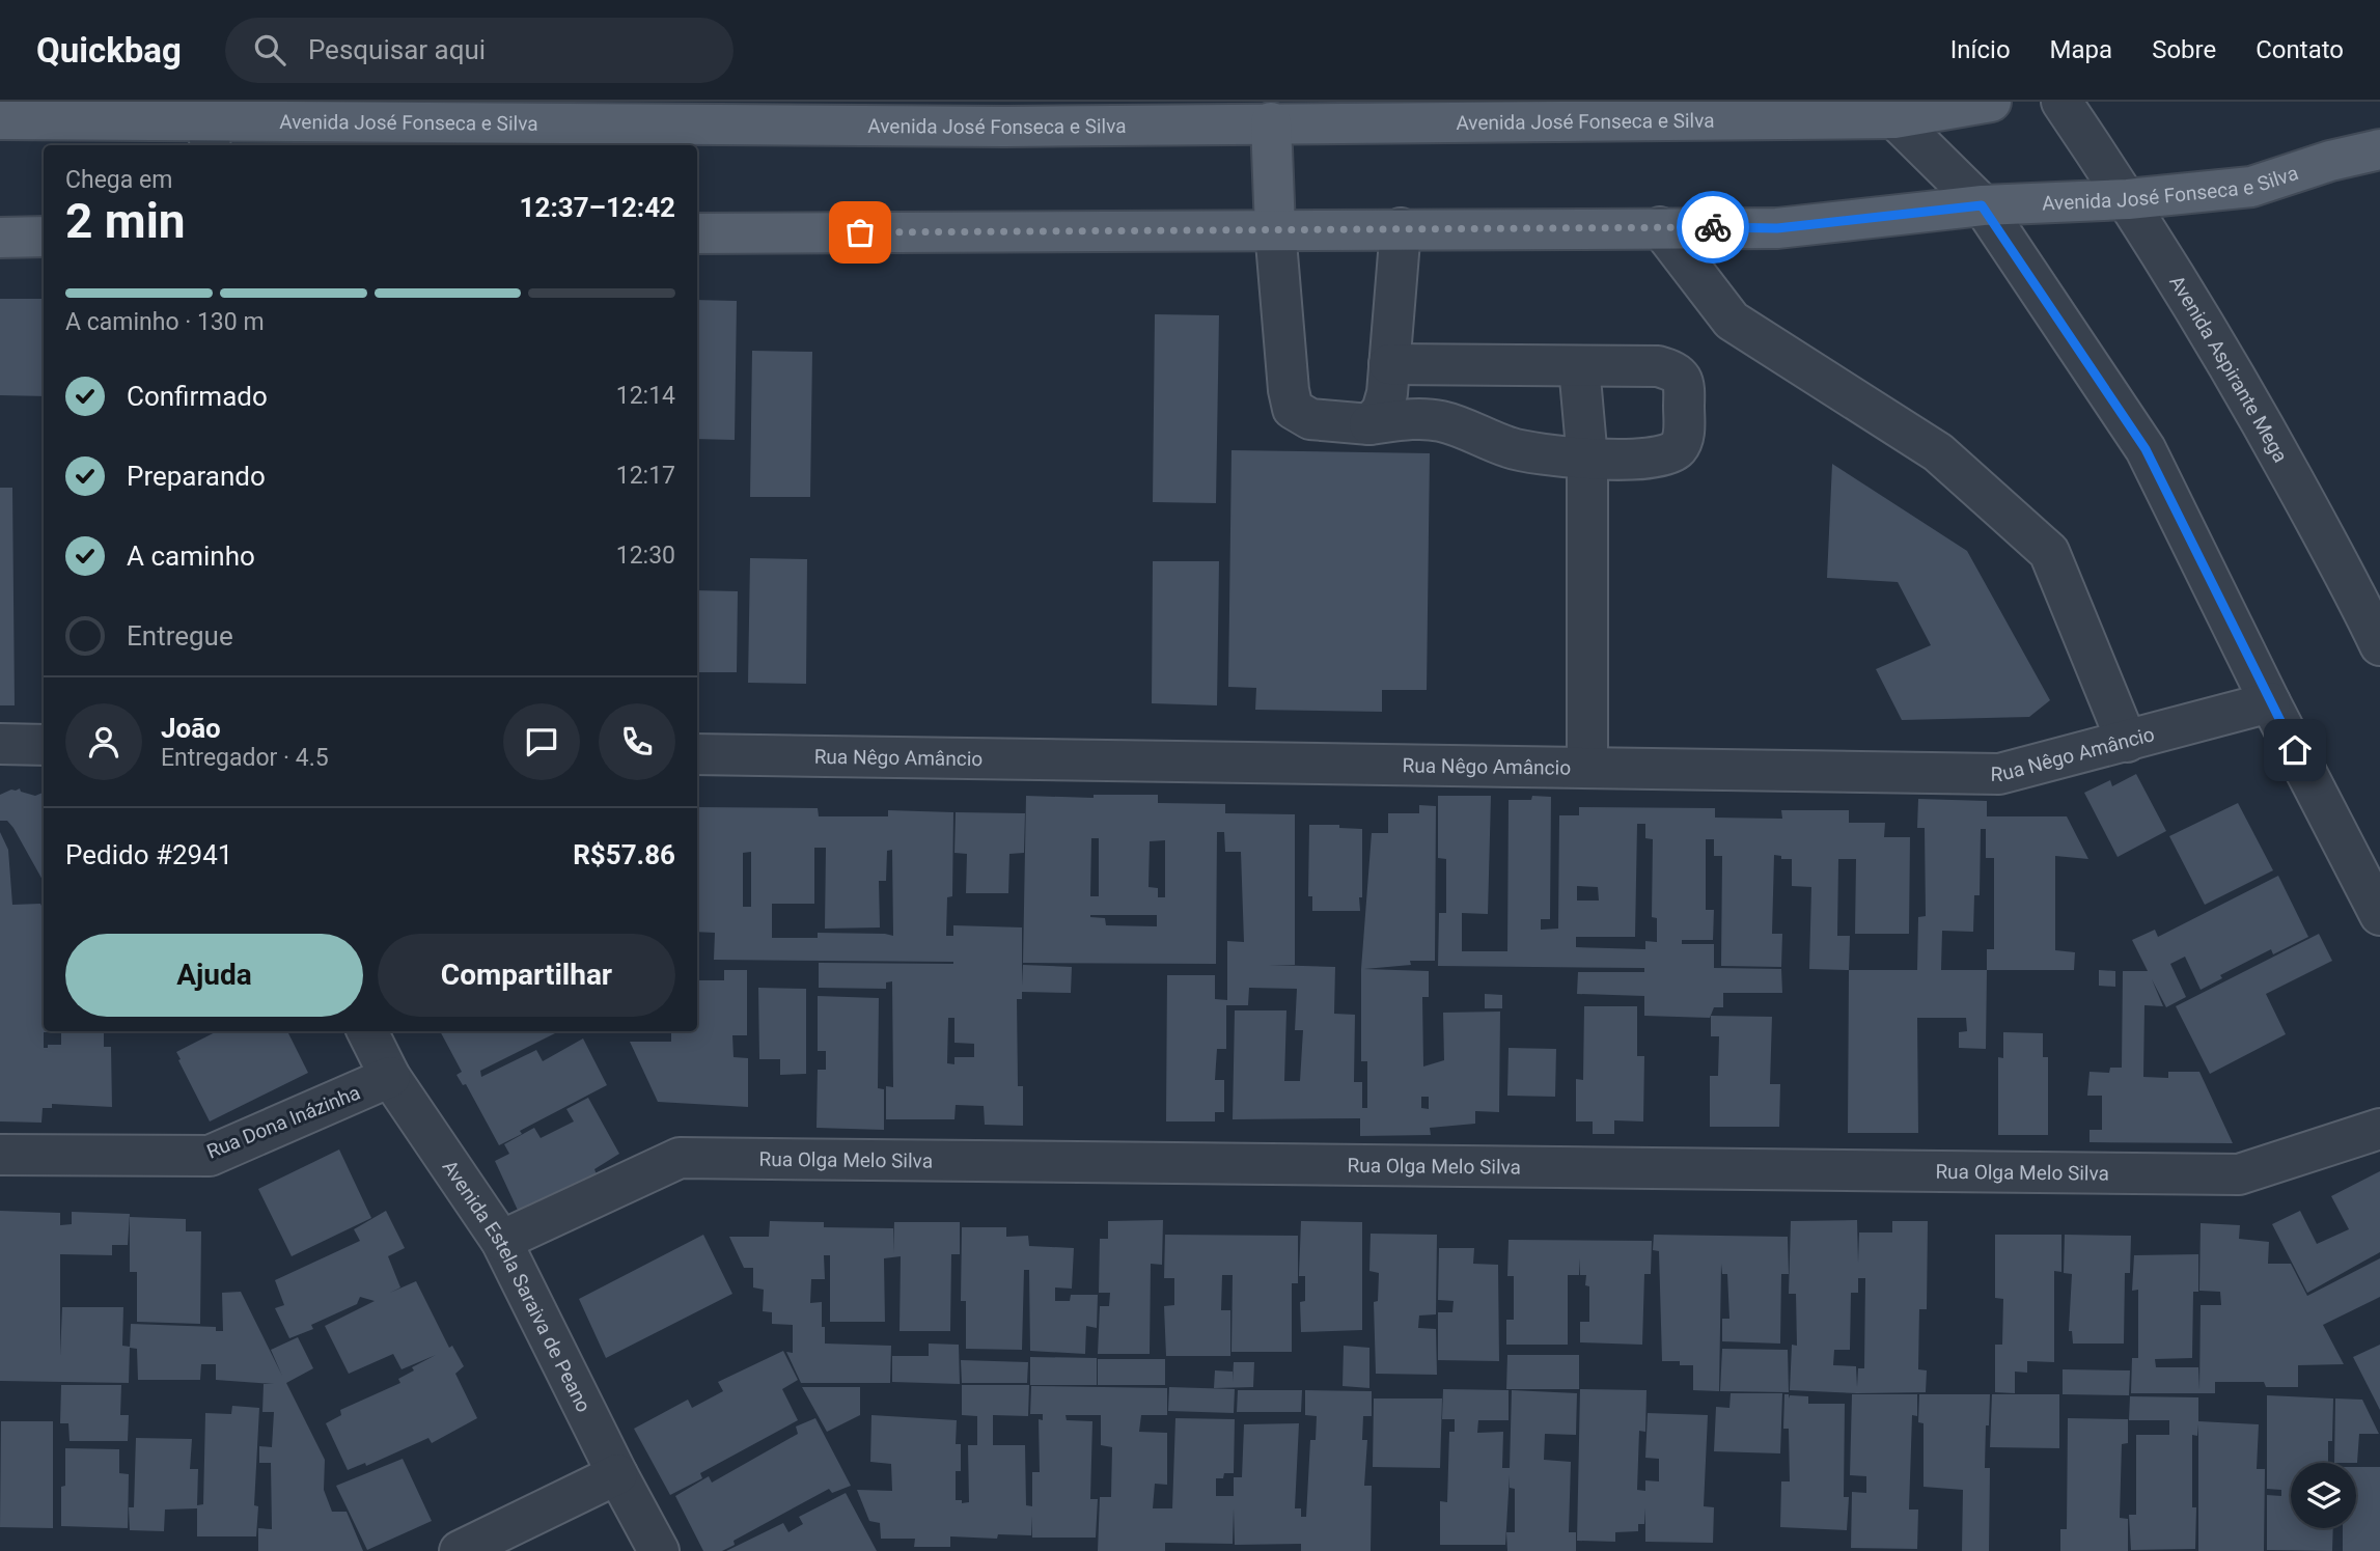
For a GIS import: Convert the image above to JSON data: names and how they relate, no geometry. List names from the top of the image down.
{
  "streets": {
    "main road": ["Avenida José Fonseca e Silva"],
    "street": [
      "Avenida Aspirante Mega",
      "Rua Nêgo Amâncio",
      "Rua Dona Inázinha",
      "Rua Olga Melo Silva",
      "Avenida Estela Saraiva de Peano"
    ]
  },
  "crossings": [
    ["Avenida José Fonseca e Silva", "Avenida Aspirante Mega"],
    ["Rua Dona Inázinha", "Avenida Estela Saraiva de Peano"],
    ["Rua Olga Melo Silva", "Avenida Estela Saraiva de Peano"]
  ],
  "page": {
    "header": "Quickbag",
    "search": "Pesquisar aqui",
    "nav": [
      "Início",
      "Mapa",
      "Sobre",
      "Contato"
    ],
    "heading": ["2 min", "Chega em", "12:37–12:42"],
    "panel": [
      "João",
      "Entregador · 4.5",
      "Pedido #2941",
      "R$57.86"
    ],
    "bar": "A caminho · 130 m",
    "list": [
      ["Confirmado", "12:14"],
      ["Preparando", "12:17"],
      ["A caminho", "12:30"],
      "Entregue"
    ],
    "buttons": ["Ajuda", "Compartilhar"]
  }
}
